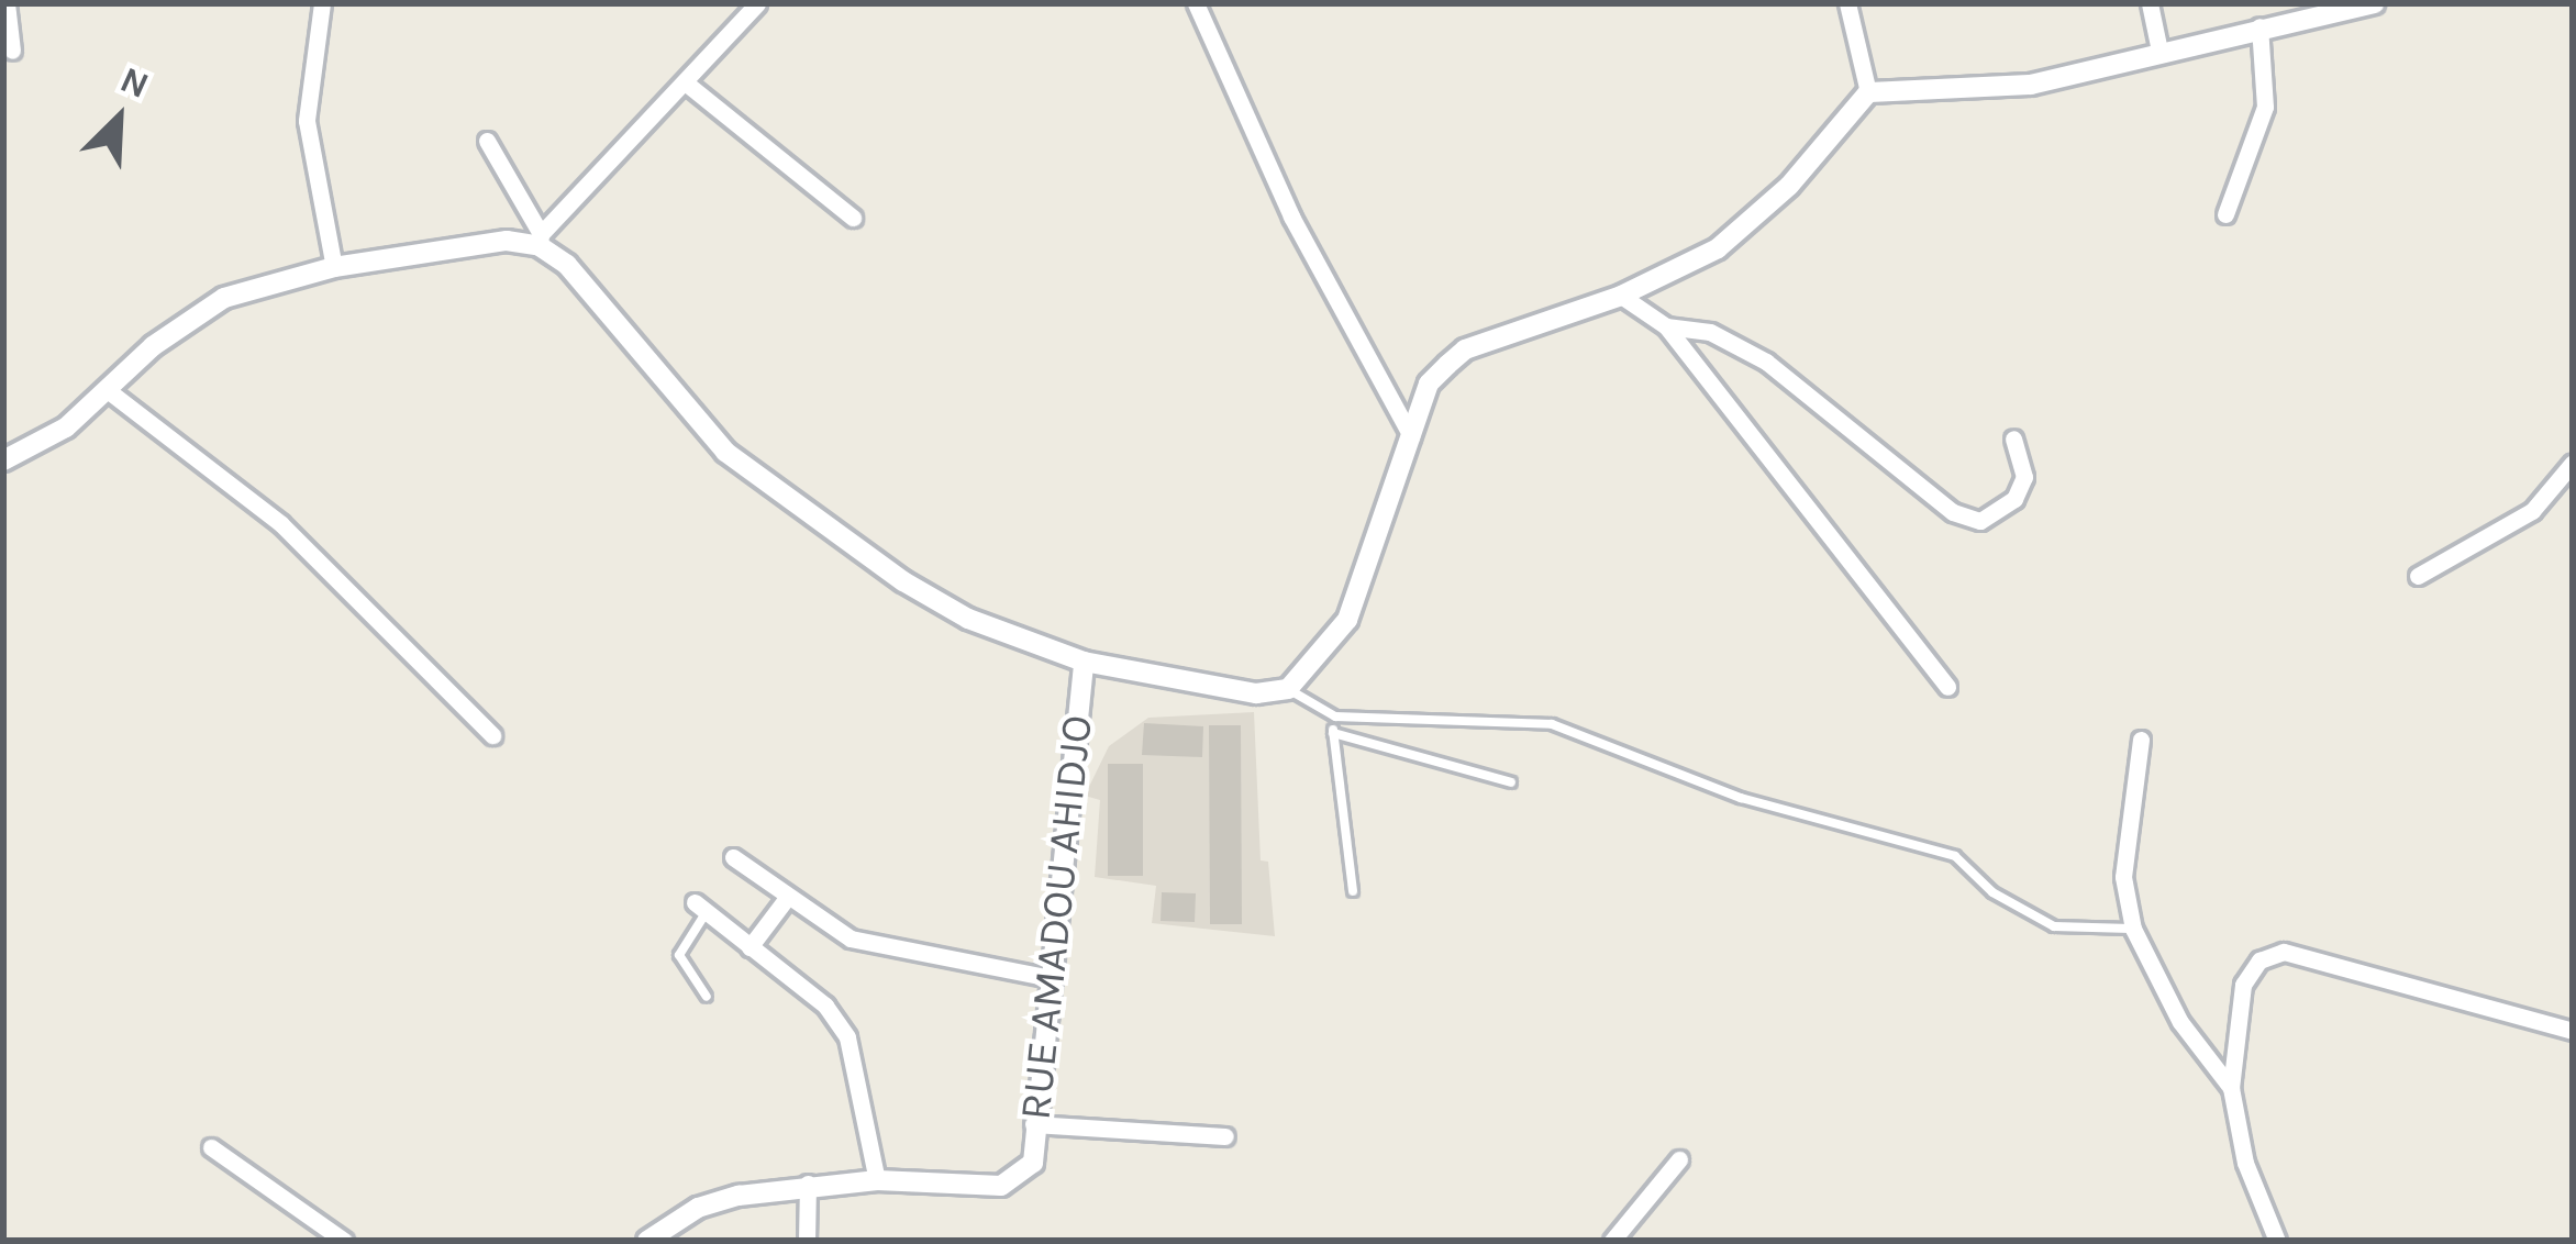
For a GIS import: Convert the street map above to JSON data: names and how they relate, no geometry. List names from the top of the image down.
{
  "streets": {
    "street": ["RUE AMADOU AHIDJO"]
  },
  "north": "top right"
}
